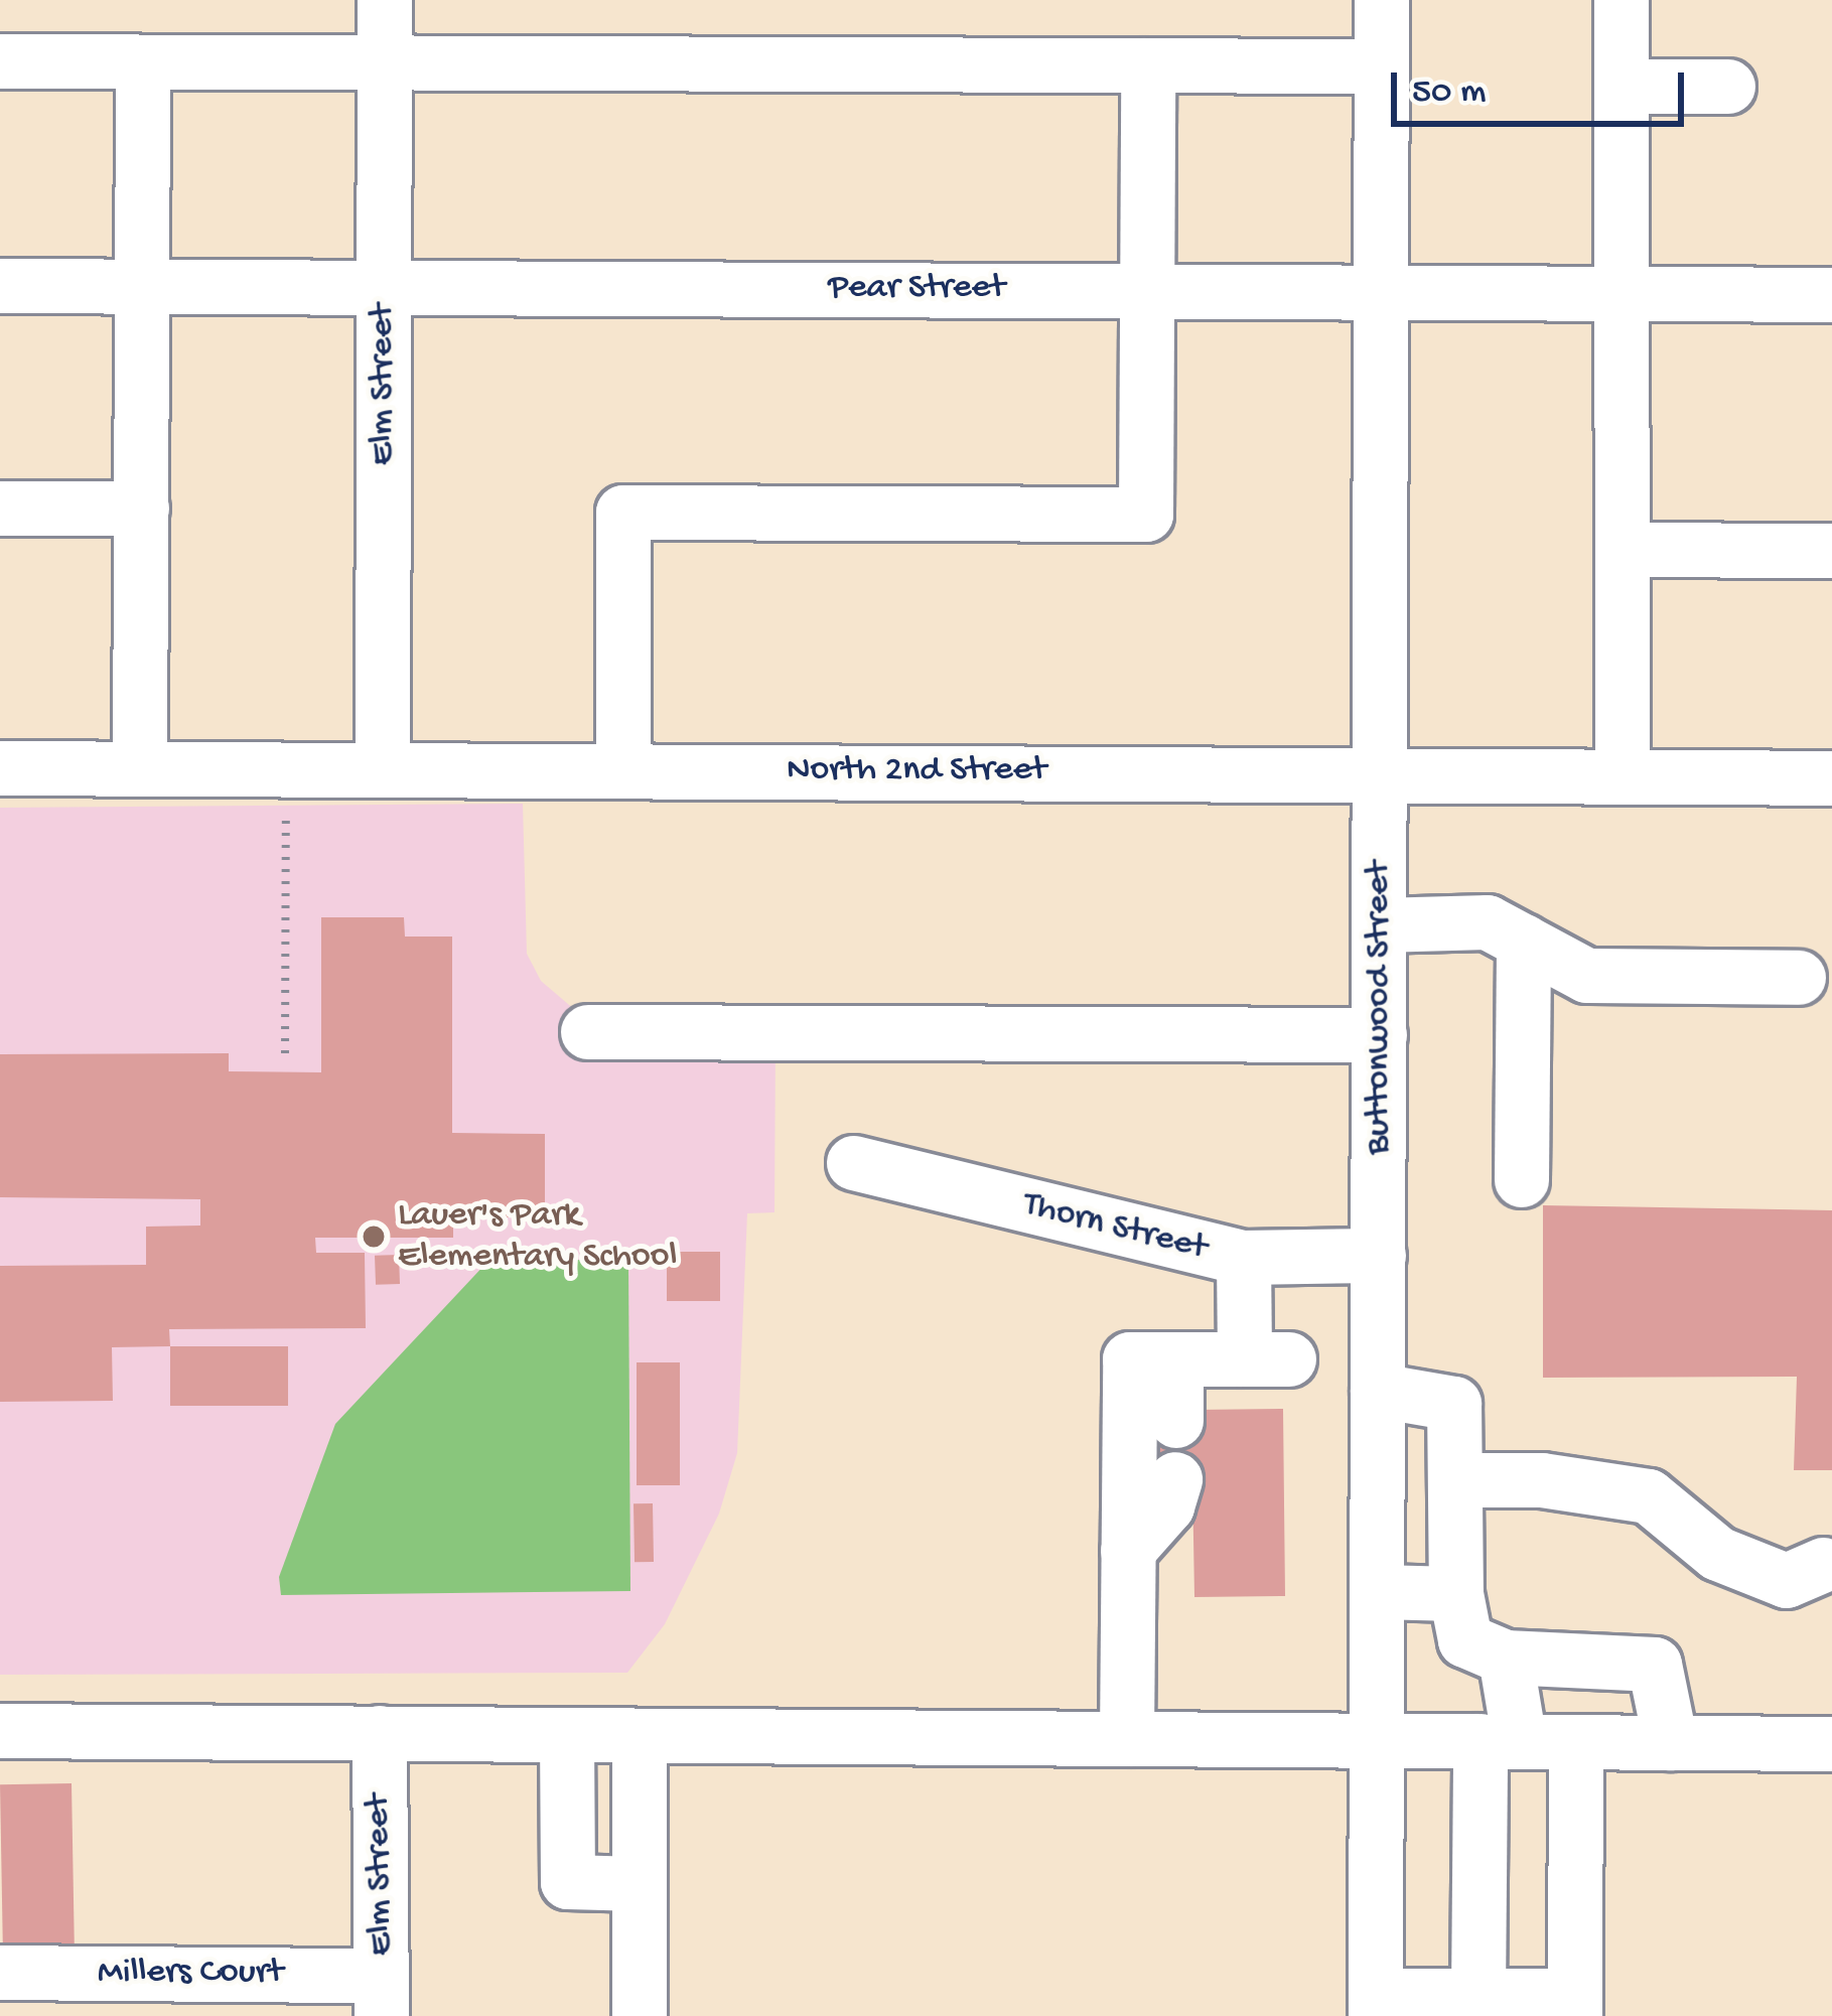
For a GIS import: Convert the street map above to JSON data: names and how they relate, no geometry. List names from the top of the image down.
{
  "streets": {
    "street": [
      "Pear Street",
      "Elm Street",
      "North 2nd Street",
      "Buttonwood Street",
      "Thorn Street",
      "Millers Court"
    ]
  },
  "crossings": [
    ["Pear Street", "Elm Street"],
    ["Pear Street", "Buttonwood Street"],
    ["Elm Street", "North 2nd Street"],
    ["Elm Street", "Millers Court"],
    ["North 2nd Street", "Buttonwood Street"],
    ["Buttonwood Street", "Thorn Street"]
  ],
  "places": ["Lauer's Park Elementary School"],
  "scale_bar": "50 m"
}
